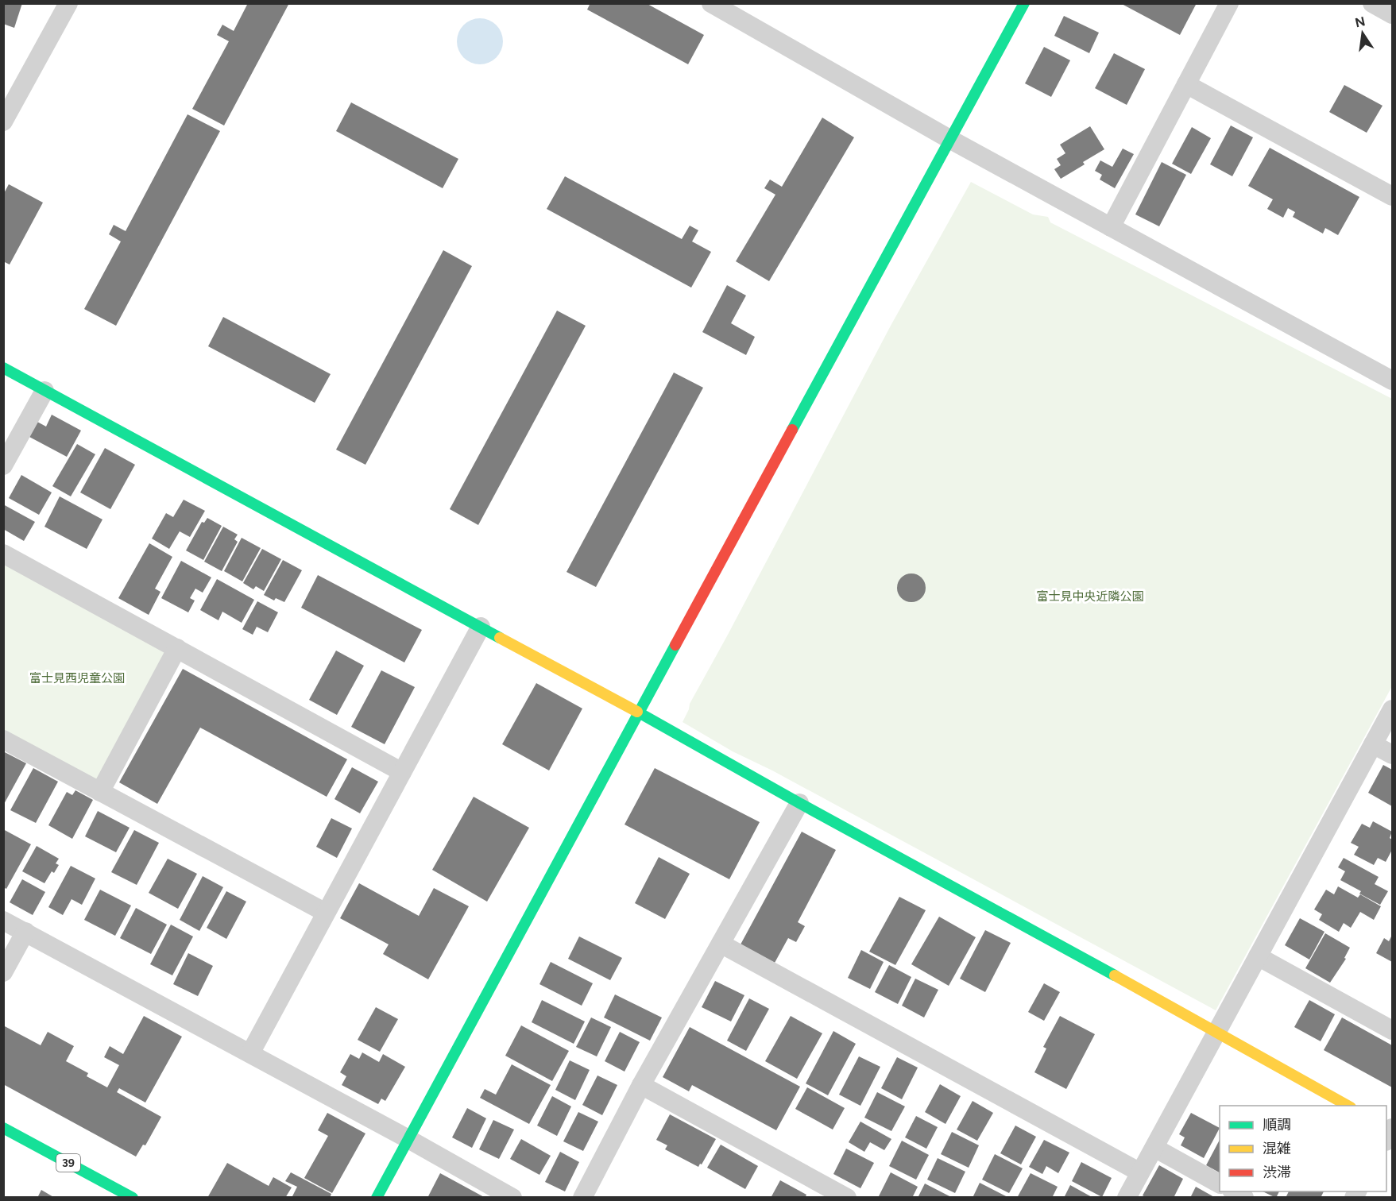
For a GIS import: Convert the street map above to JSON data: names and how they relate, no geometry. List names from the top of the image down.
{
  "streets": {
    "street": ["39"]
  },
  "parks": ["富士見中央近隣公園", "富士見西児童公園"],
  "legend": ["順調", "混雑", "渋滞"],
  "north": "top"
}
